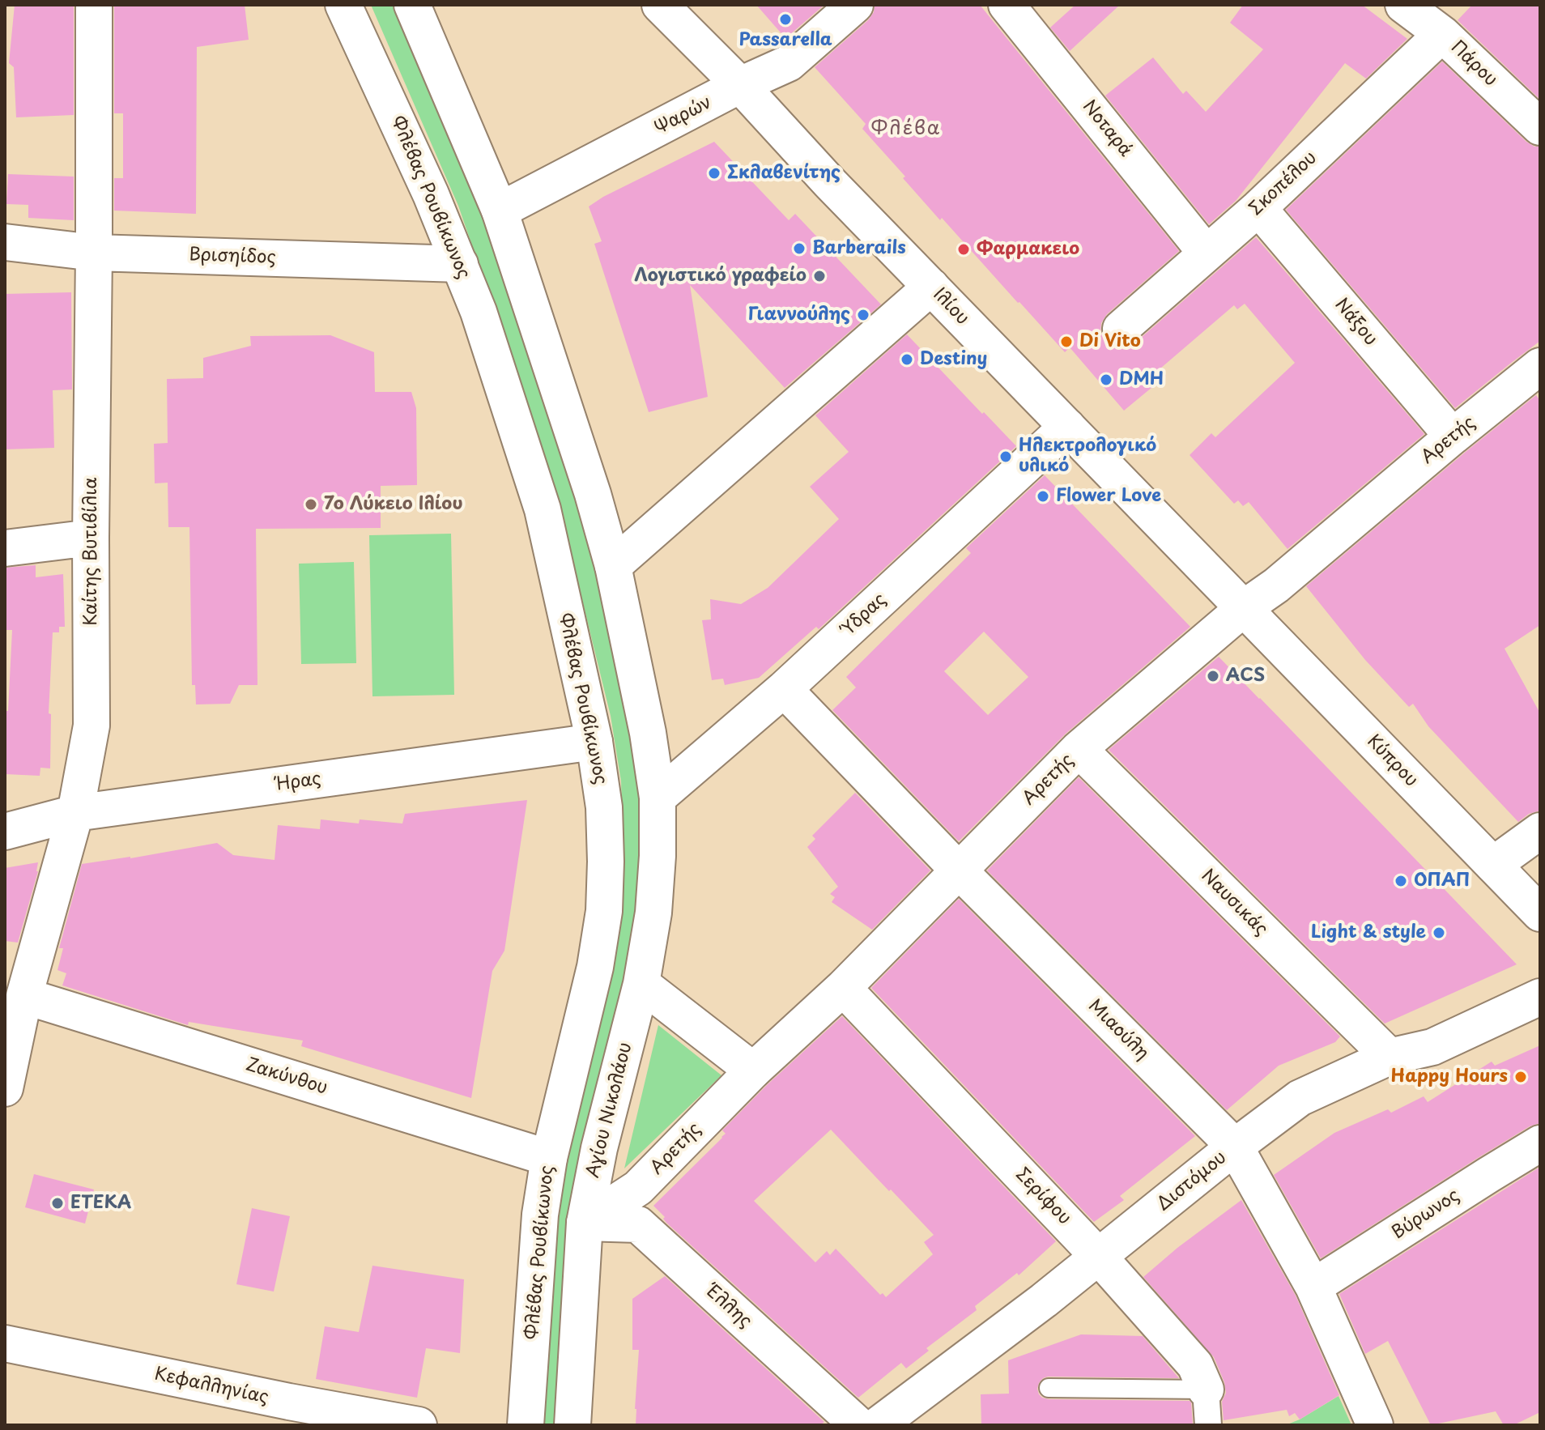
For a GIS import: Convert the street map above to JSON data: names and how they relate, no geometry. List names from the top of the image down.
{
  "streets": {
    "street": [
      "Πάρου",
      "Ψαρών",
      "Νοταρά",
      "Σκοπέλου",
      "Φλέβας Ρουβίκωνος",
      "Βρισηίδος",
      "Ιλίου",
      "Νάξου",
      "Αρετής",
      "Καίτης Βυτιβίλια",
      "Ύδρας",
      "Κύπρου",
      "Ήρας",
      "Ναυσικάς",
      "Μιαούλη",
      "Ζακύνθου",
      "Αγίου Νικολάου",
      "Διστόμου",
      "Σερίφου",
      "Βύρωνος",
      "Έλλης",
      "Κεφαλληνίας"
    ]
  },
  "crossings": [
    ["Πάρου", "Σκοπέλου"],
    ["Ψαρών", "Ιλίου"],
    ["Νοταρά", "Σκοπέλου"],
    ["Σκοπέλου", "Νάξου"],
    ["Φλέβας Ρουβίκωνος", "Βρισηίδος"],
    ["Φλέβας Ρουβίκωνος", "Ήρας"],
    ["Φλέβας Ρουβίκωνος", "Ζακύνθου"],
    ["Βρισηίδος", "Καίτης Βυτιβίλια"],
    ["Ιλίου", "Αρετής"],
    ["Ιλίου", "Ύδρας"],
    ["Ιλίου", "Κύπρου"],
    ["Νάξου", "Αρετής"],
    ["Αρετής", "Κύπρου"],
    ["Αρετής", "Ναυσικάς"],
    ["Αρετής", "Μιαούλη"],
    ["Αρετής", "Αγίου Νικολάου"],
    ["Αρετής", "Σερίφου"],
    ["Αρετής", "Έλλης"],
    ["Καίτης Βυτιβίλια", "Ήρας"],
    ["Καίτης Βυτιβίλια", "Ζακύνθου"],
    ["Ύδρας", "Μιαούλη"],
    ["Ύδρας", "Αγίου Νικολάου"],
    ["Ναυσικάς", "Διστόμου"],
    ["Μιαούλη", "Διστόμου"],
    ["Μιαούλη", "Βύρωνος"],
    ["Αγίου Νικολάου", "Έλλης"],
    ["Διστόμου", "Σερίφου"]
  ],
  "districts": ["Φλέβα"],
  "places": [
    "Passarella",
    "Σκλαβενίτης",
    "Barberails",
    "Φαρμακειο",
    "Λογιστικό γραφείο",
    "Γιαννούλης",
    "Di Vito",
    "Destiny",
    "DMH",
    "Ηλεκτρολογικό υλικό",
    "Flower Love",
    "7ο Λύκειο Ιλίου",
    "ACS",
    "ΟΠΑΠ",
    "Light & style",
    "Happy Hours",
    "ΕΤΕΚΑ"
  ]
}
